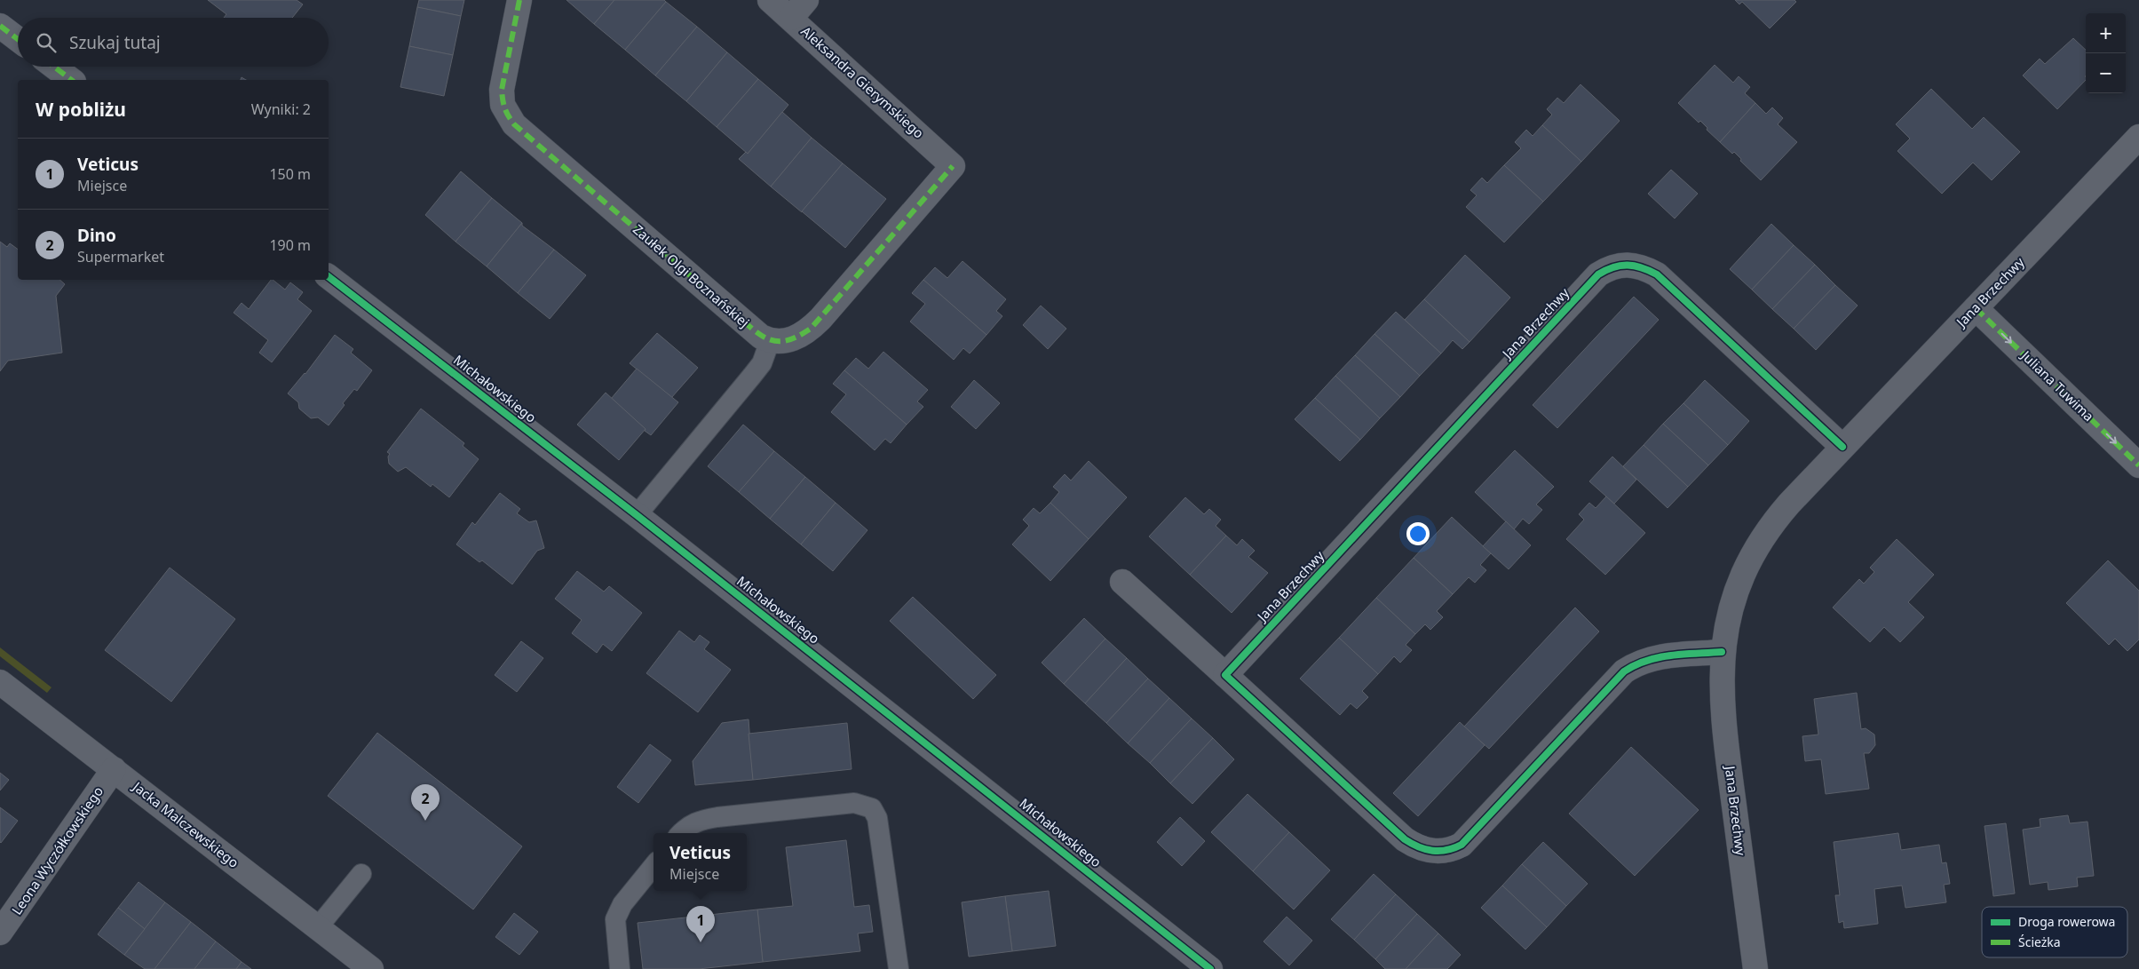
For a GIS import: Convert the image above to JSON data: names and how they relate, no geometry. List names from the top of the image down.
{
  "streets": {
    "street": [
      "Aleksandra Gierymskiego",
      "Zaułek Olgi Boznańskiej",
      "Jana Brzechwy",
      "Juliana Tuwima",
      "Michałowskiego",
      "Jacka Malczewskiego",
      "Leona Wyczółkowskiego"
    ]
  },
  "crossings": [
    ["Aleksandra Gierymskiego", "Zaułek Olgi Boznańskiej"],
    ["Jana Brzechwy", "Juliana Tuwima"],
    ["Jacka Malczewskiego", "Leona Wyczółkowskiego"]
  ],
  "one_way": ["Juliana Tuwima"],
  "legend": ["Droga rowerowa", "Ścieżka"],
  "page": {
    "map_buttons": ["+", "−"],
    "search": "Szukaj tutaj",
    "heading": ["W pobliżu", "Wyniki: 2"],
    "list": [
      {
        "mark": "1",
        "name": "Veticus",
        "note": "Miejsce",
        "value": "150 m"
      },
      {
        "mark": "2",
        "name": "Dino",
        "note": "Supermarket",
        "value": "190 m"
      }
    ],
    "pins": ["2", "1"],
    "popup": ["Veticus", "Miejsce"]
  }
}
